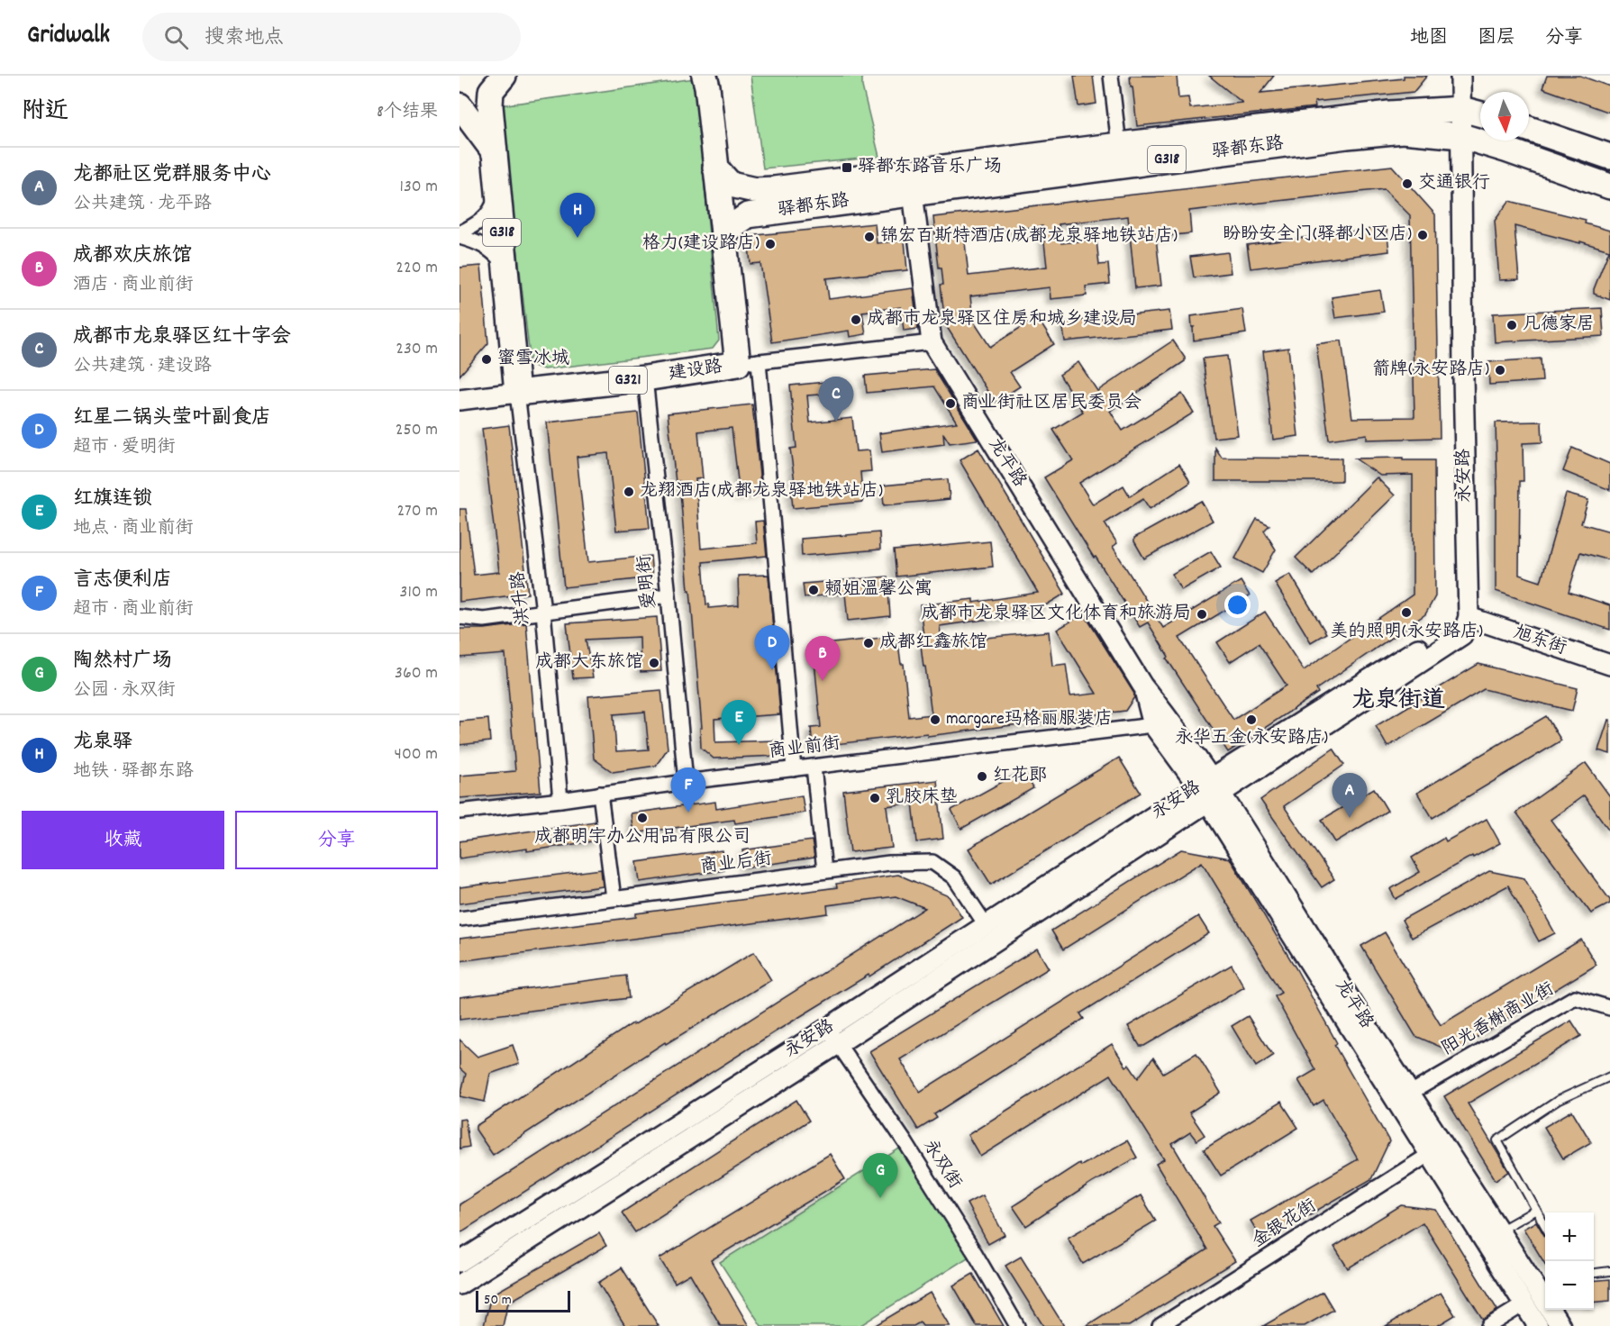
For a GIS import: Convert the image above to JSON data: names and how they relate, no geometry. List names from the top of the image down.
{
  "streets": {
    "highway": [
      "驿都东路",
      "G318",
      "建设路",
      "G321"
    ],
    "street": [
      "龙平路",
      "永安路",
      "爱明街",
      "洪升路",
      "旭东街",
      "商业前街",
      "商业后街",
      "阳光香榭商业街",
      "永双街",
      "金银花街"
    ]
  },
  "crossings": [
    ["驿都东路", "龙平路"],
    ["驿都东路", "永安路"],
    ["G318", "建设路"],
    ["G318", "洪升路"],
    ["建设路", "龙平路"],
    ["建设路", "爱明街"],
    ["建设路", "洪升路"],
    ["龙平路", "永安路"],
    ["龙平路", "商业前街"],
    ["龙平路", "阳光香榭商业街"],
    ["龙平路", "金银花街"],
    ["永安路", "旭东街"],
    ["永安路", "商业后街"],
    ["永安路", "永双街"],
    ["爱明街", "商业前街"],
    ["洪升路", "商业前街"]
  ],
  "districts": ["龙泉街道"],
  "places": {
    "transit": ["驿都东路音乐广场"],
    "other": [
      "交通银行",
      "盼盼安全门(驿都小区店)",
      "锦宏百斯特酒店(成都龙泉驿地铁站店)",
      "格力(建设路店)",
      "成都市龙泉驿区住房和城乡建设局",
      "凡德家居",
      "蜜雪冰城",
      "箭牌(永安路店)",
      "商业街社区居民委员会",
      "龙翔酒店(成都龙泉驿地铁站店)",
      "赖姐温馨公寓",
      "美的照明(永安路店)",
      "成都市龙泉驿区文化体育和旅游局",
      "成都红鑫旅馆",
      "成都大东旅馆",
      "margare玛格丽服装店",
      "永华五金(永安路店)",
      "红花郎",
      "乳胶床垫",
      "成都明宇办公用品有限公司"
    ]
  },
  "scale_bar": "50 m",
  "north": "bottom",
  "page": {
    "header": "Gridwalk",
    "search": "搜索地点",
    "nav": ["地图", "图层", "分享"],
    "heading": ["附近", "8个结果"],
    "list": [
      {
        "mark": "A",
        "name": "龙都社区党群服务中心",
        "note": "公共建筑 · 龙平路",
        "value": "130 m"
      },
      {
        "mark": "B",
        "name": "成都欢庆旅馆",
        "note": "酒店 · 商业前街",
        "value": "220 m"
      },
      {
        "mark": "C",
        "name": "成都市龙泉驿区红十字会",
        "note": "公共建筑 · 建设路",
        "value": "230 m"
      },
      {
        "mark": "D",
        "name": "红星二锅头莹叶副食店",
        "note": "超市 · 爱明街",
        "value": "250 m"
      },
      {
        "mark": "E",
        "name": "红旗连锁",
        "note": "地点 · 商业前街",
        "value": "270 m"
      },
      {
        "mark": "F",
        "name": "言志便利店",
        "note": "超市 · 商业前街",
        "value": "310 m"
      },
      {
        "mark": "G",
        "name": "陶然村广场",
        "note": "公园 · 永双街",
        "value": "360 m"
      },
      {
        "mark": "H",
        "name": "龙泉驿",
        "note": "地铁 · 驿都东路",
        "value": "400 m"
      }
    ],
    "pins": [
      "H",
      "C",
      "D",
      "B",
      "E",
      "F",
      "A",
      "G"
    ],
    "buttons": ["收藏", "分享"],
    "map_buttons": ["+", "−"],
    "scale": "50 m"
  }
}
